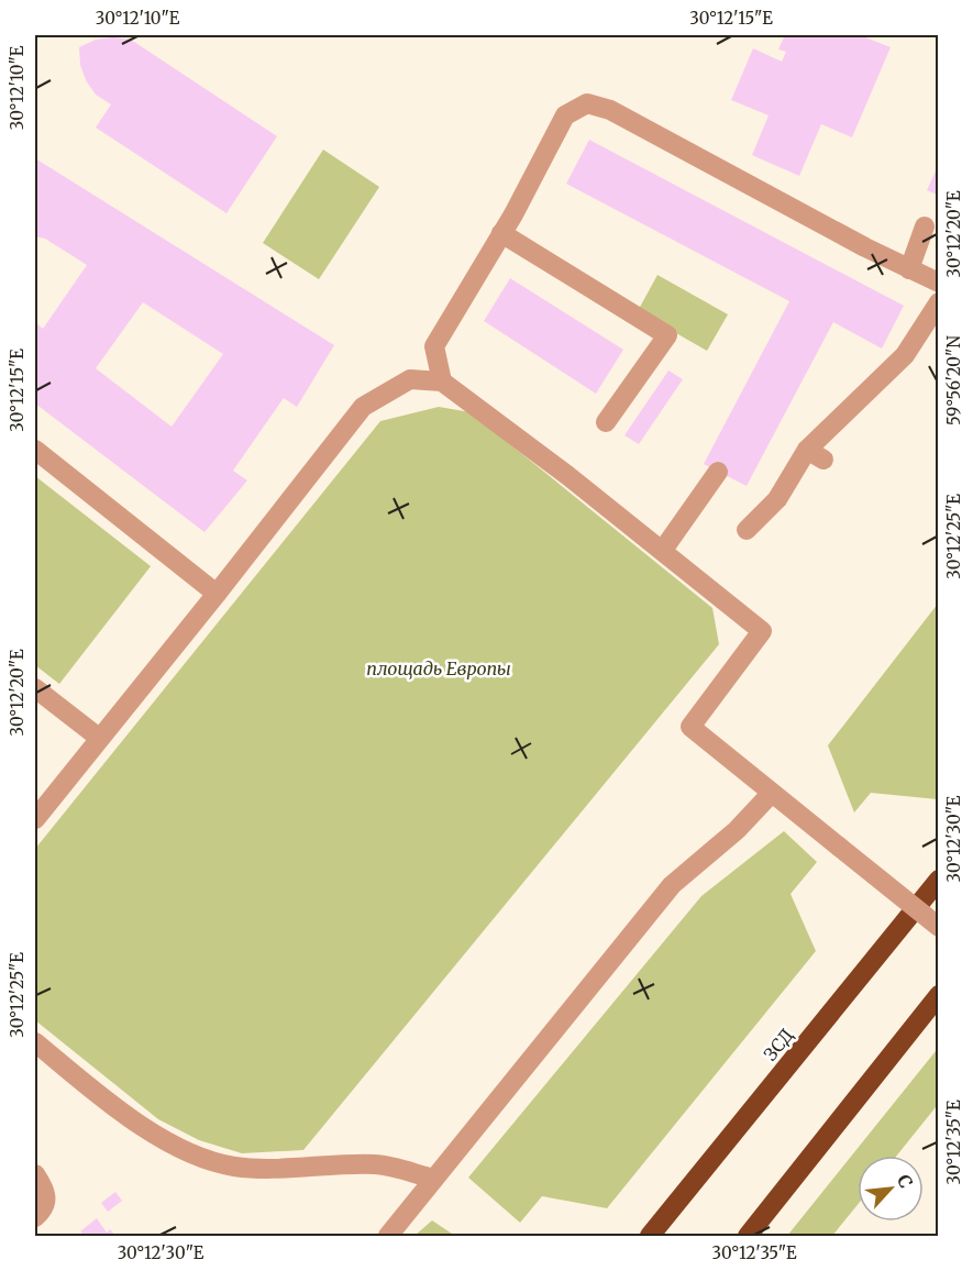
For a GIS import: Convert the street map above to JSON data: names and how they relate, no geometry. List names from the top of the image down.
{
  "streets": {
    "highway": ["ЗСД"]
  },
  "parks": ["площадь Европы"],
  "north": "top right",
  "coordinates": [
    "30°12'10\"E",
    "30°12'15\"E",
    "30°12'20\"E",
    "59°56'20\"N",
    "30°12'25\"E",
    "30°12'30\"E",
    "30°12'35\"E"
  ]
}
